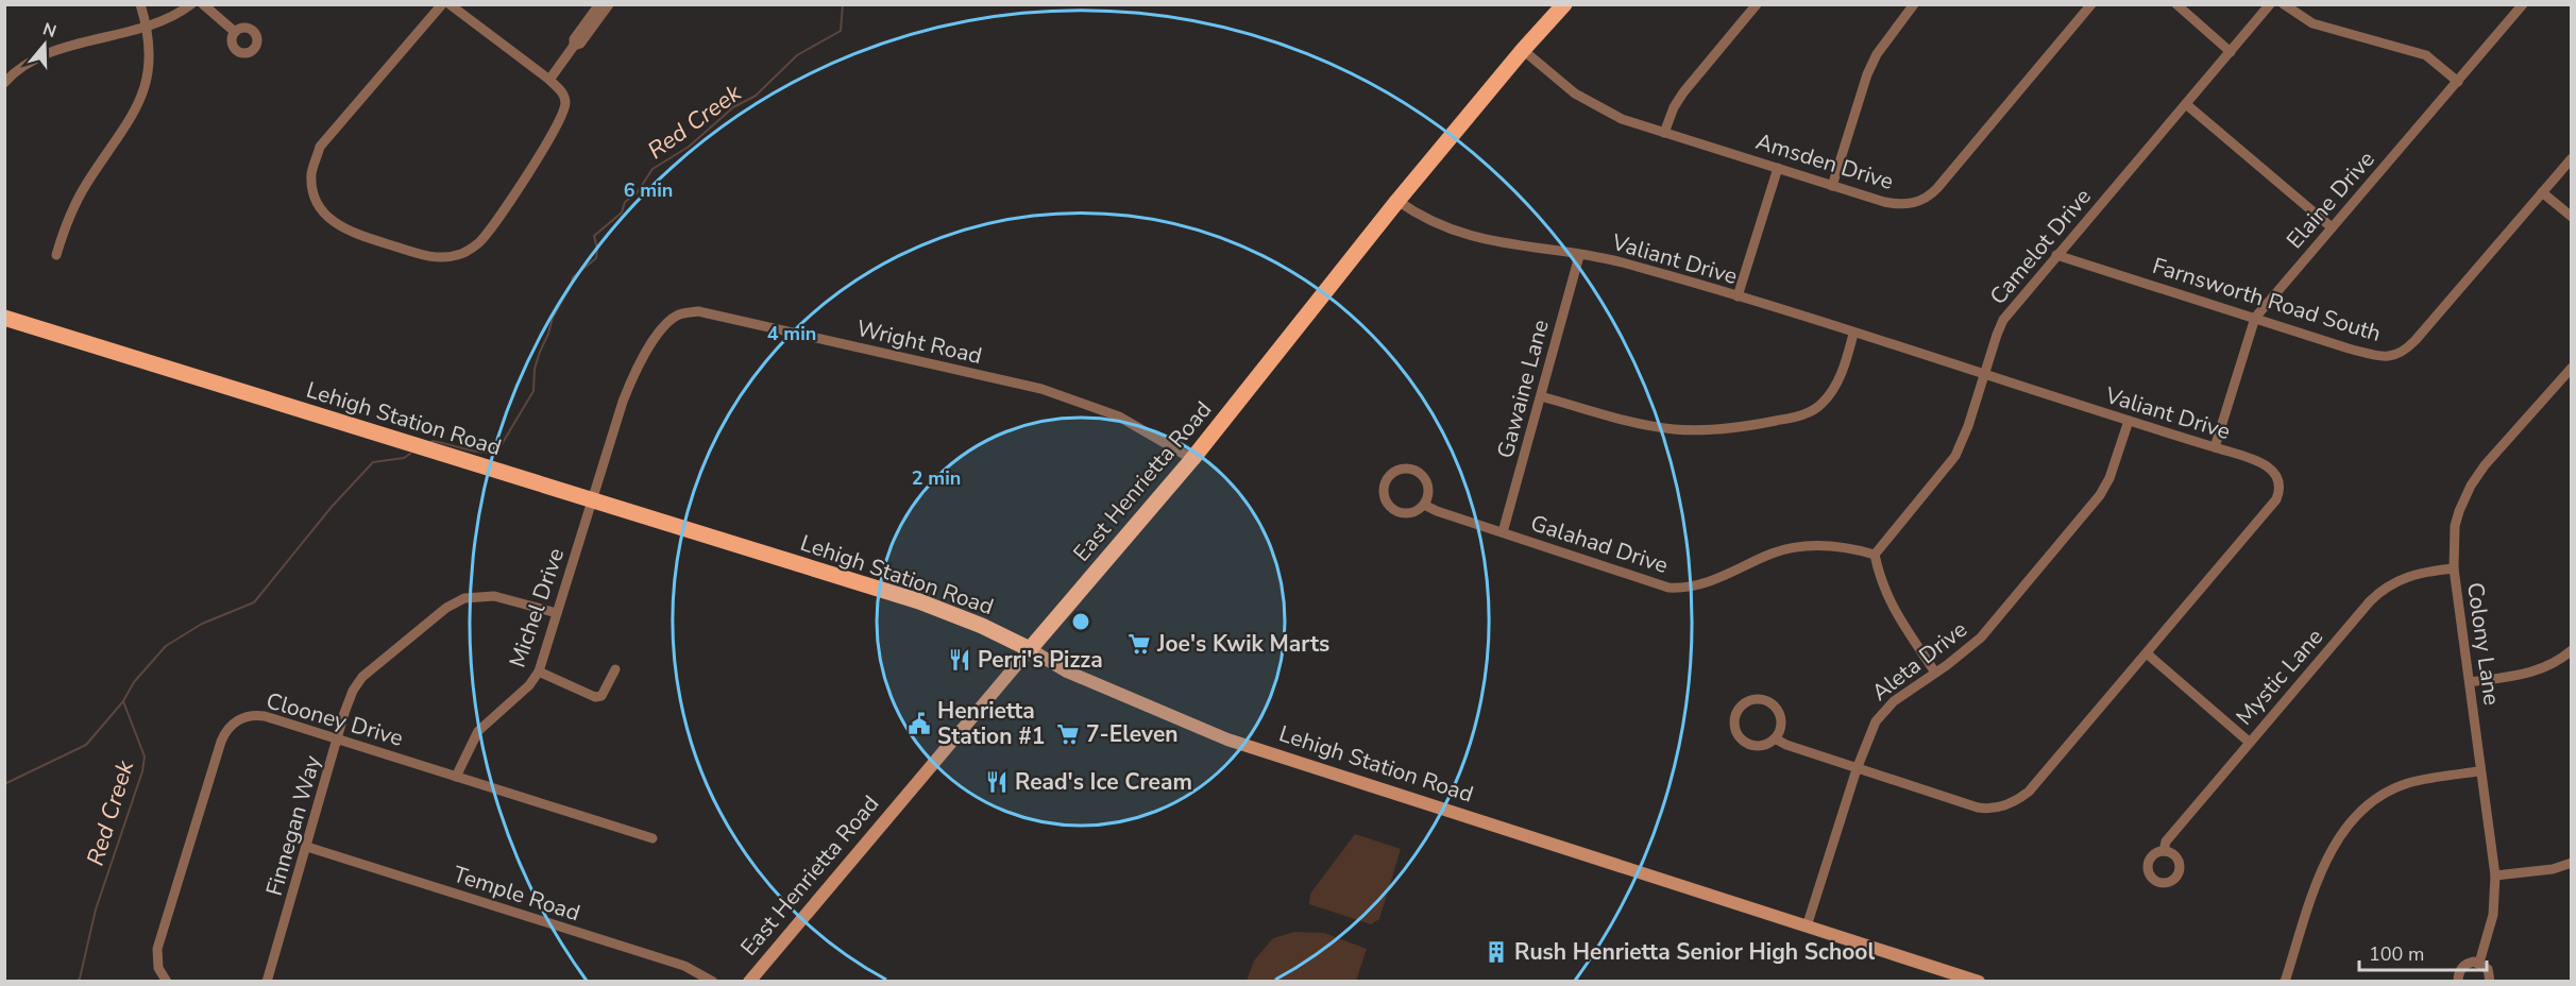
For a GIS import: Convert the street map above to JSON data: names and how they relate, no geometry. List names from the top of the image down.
{
  "streets": {
    "main road": ["Lehigh Station Road", "East Henrietta Road"],
    "street": [
      "Amsden Drive",
      "Elaine Drive",
      "Camelot Drive",
      "Valiant Drive",
      "Farnsworth Road South",
      "Wright Road",
      "Gawaine Lane",
      "Galahad Drive",
      "Michel Drive",
      "Colony Lane",
      "Aleta Drive",
      "Mystic Lane",
      "Clooney Drive",
      "Finnegan Way",
      "Temple Road"
    ]
  },
  "crossings": [
    ["Amsden Drive", "East Henrietta Road"],
    ["Elaine Drive", "Valiant Drive"],
    ["Elaine Drive", "Farnsworth Road South"],
    ["Camelot Drive", "Valiant Drive"],
    ["Camelot Drive", "Farnsworth Road South"],
    ["Camelot Drive", "Galahad Drive"],
    ["Valiant Drive", "Gawaine Lane"],
    ["Valiant Drive", "East Henrietta Road"],
    ["Valiant Drive", "Aleta Drive"],
    ["Wright Road", "Lehigh Station Road"],
    ["Wright Road", "East Henrietta Road"],
    ["Wright Road", "Michel Drive"],
    ["Gawaine Lane", "Galahad Drive"],
    ["Lehigh Station Road", "East Henrietta Road"],
    ["Lehigh Station Road", "Michel Drive"],
    ["Lehigh Station Road", "Aleta Drive"],
    ["Michel Drive", "Clooney Drive"],
    ["Michel Drive", "Finnegan Way"],
    ["Colony Lane", "Mystic Lane"],
    ["Clooney Drive", "Finnegan Way"],
    ["Finnegan Way", "Temple Road"]
  ],
  "water": ["Red Creek"],
  "places": {
    "supermarket": ["Joe's Kwik Marts", "7-Eleven"],
    "restaurant": ["Perri's Pizza", "Read's Ice Cream"],
    "public building": ["Henrietta Station #1"],
    "building": ["Rush Henrietta Senior High School"]
  },
  "scale_bar": "100 m",
  "north": "top",
  "rings": ["6 min", "4 min", "2 min"]
}
